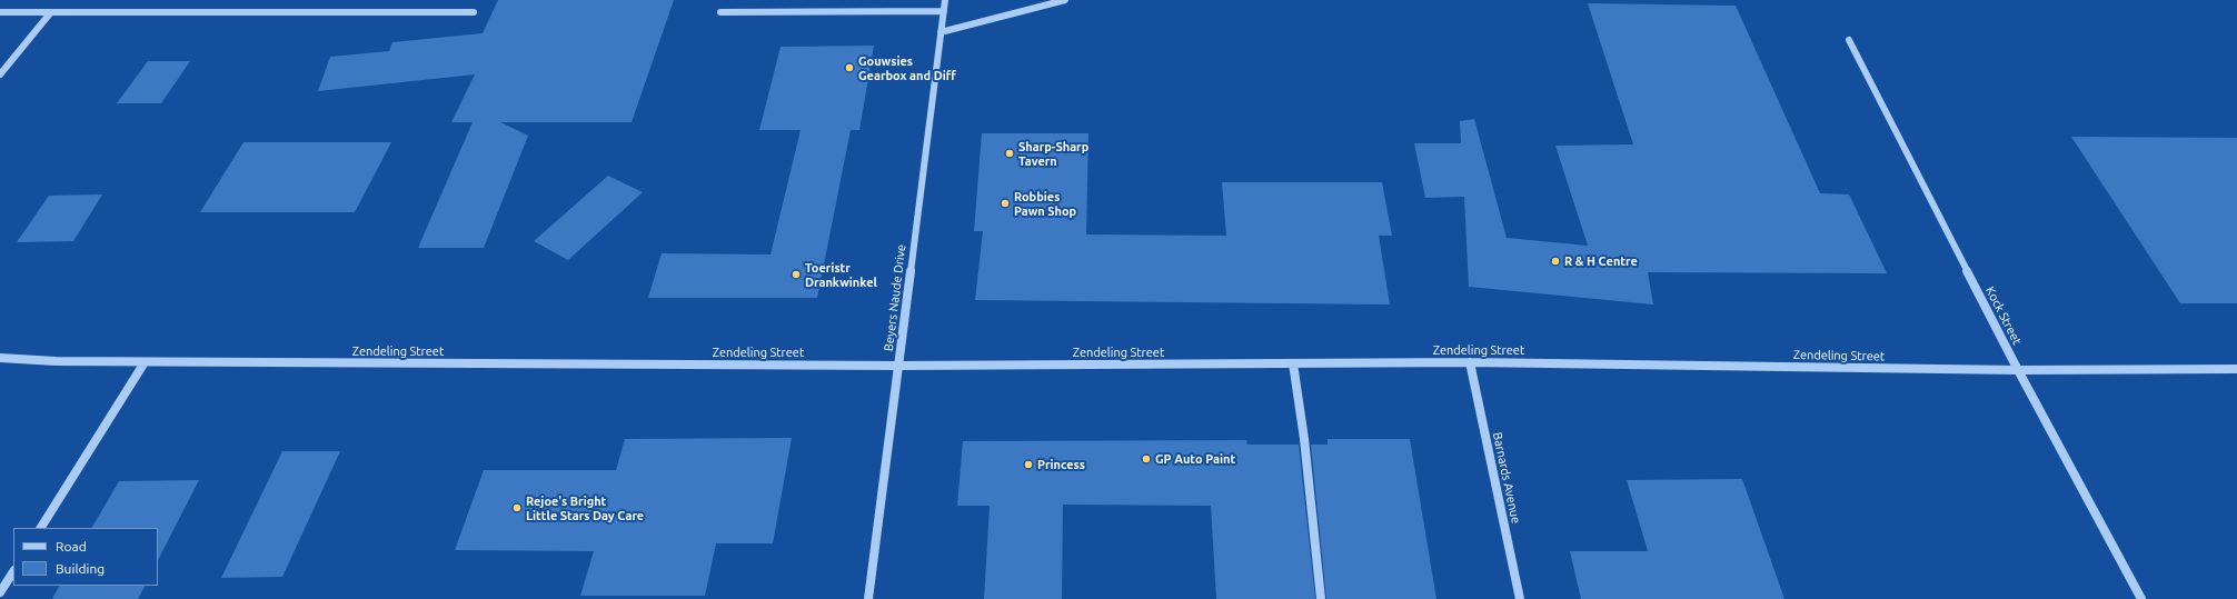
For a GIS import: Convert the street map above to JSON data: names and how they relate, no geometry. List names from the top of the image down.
{
  "streets": {
    "street": [
      "Beyers Naude Drive",
      "Kock Street",
      "Zendeling Street",
      "Barnards Avenue"
    ]
  },
  "crossings": [
    ["Beyers Naude Drive", "Zendeling Street"],
    ["Kock Street", "Zendeling Street"],
    ["Zendeling Street", "Barnards Avenue"]
  ],
  "places": [
    "Gouwsies Gearbox and Diff",
    "Sharp-Sharp Tavern",
    "Robbies Pawn Shop",
    "R & H Centre",
    "Toeristr Drankwinkel",
    "GP Auto Paint",
    "Princess",
    "Rejoe's Bright Little Stars Day Care"
  ],
  "legend": ["Road", "Building"]
}
